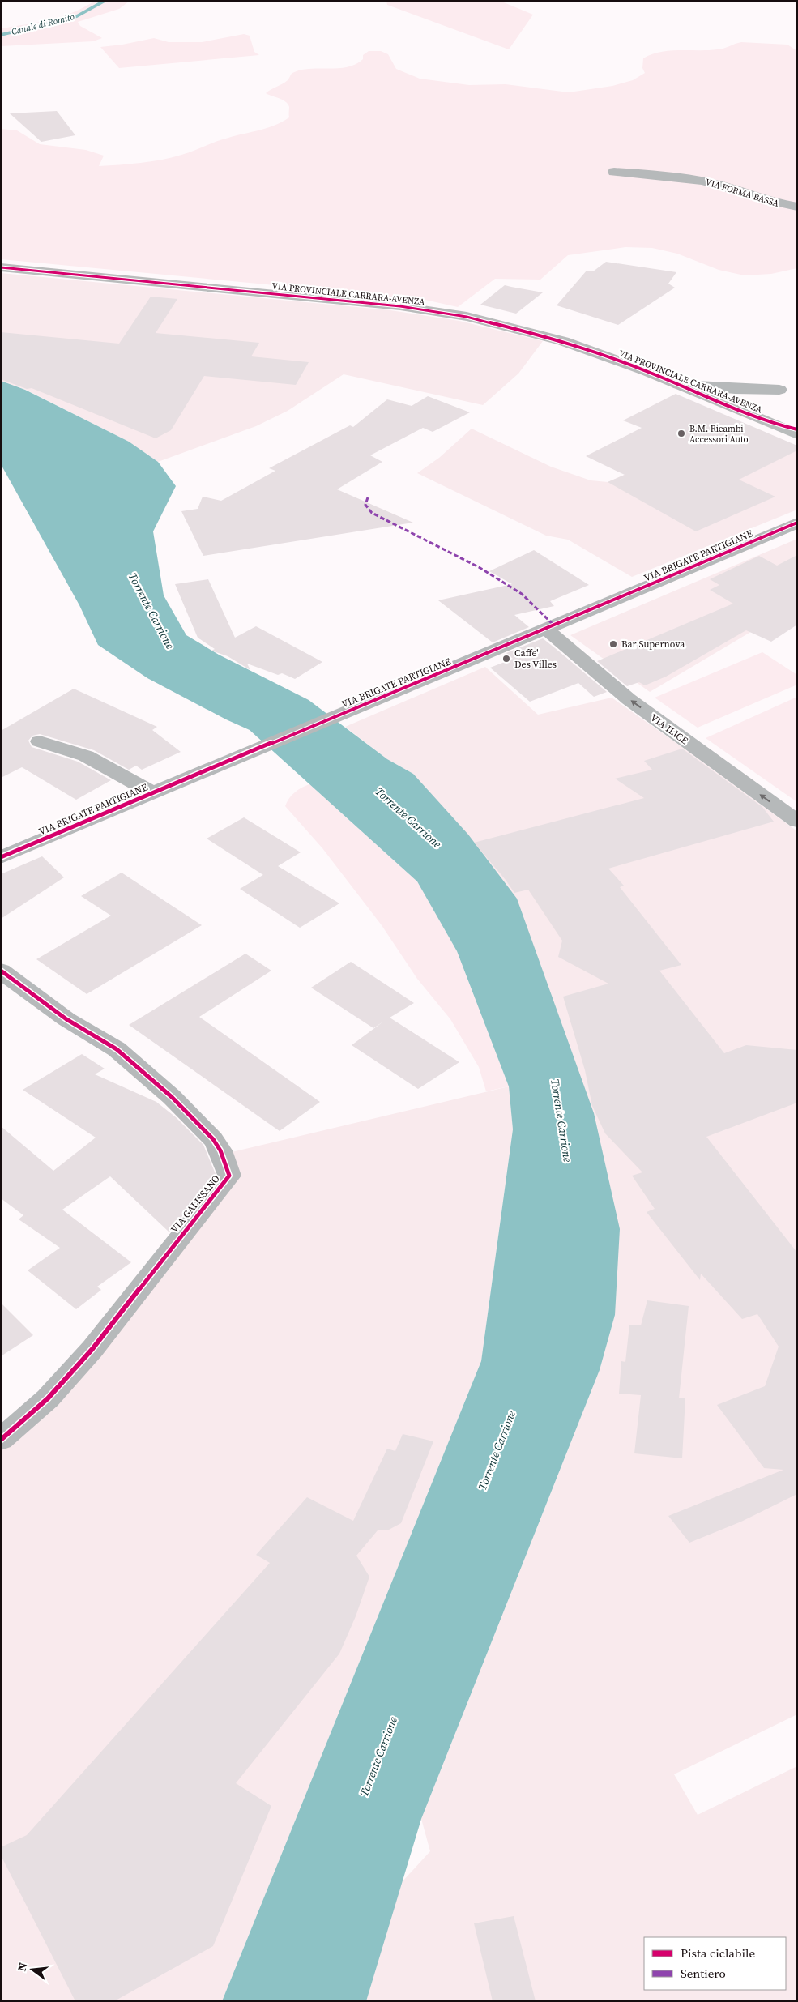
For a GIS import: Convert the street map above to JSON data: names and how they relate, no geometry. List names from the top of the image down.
{
  "streets": {
    "main road": ["VIA PROVINCIALE CARRARA-AVENZA"],
    "street": [
      "VIA FORMA BASSA",
      "VIA BRIGATE PARTIGIANE",
      "VIA ILICE",
      "VIA GALISSANO"
    ]
  },
  "crossings": [
    ["VIA BRIGATE PARTIGIANE", "VIA ILICE"]
  ],
  "one_way": ["VIA ILICE"],
  "water": ["Canale di Romito", "Torrente Carrione"],
  "places": ["B.M. Ricambi Accessori Auto", "Bar Supernova", "Caffe' Des Villes"],
  "legend": ["Pista ciclabile", "Sentiero"],
  "north": "left"
}
